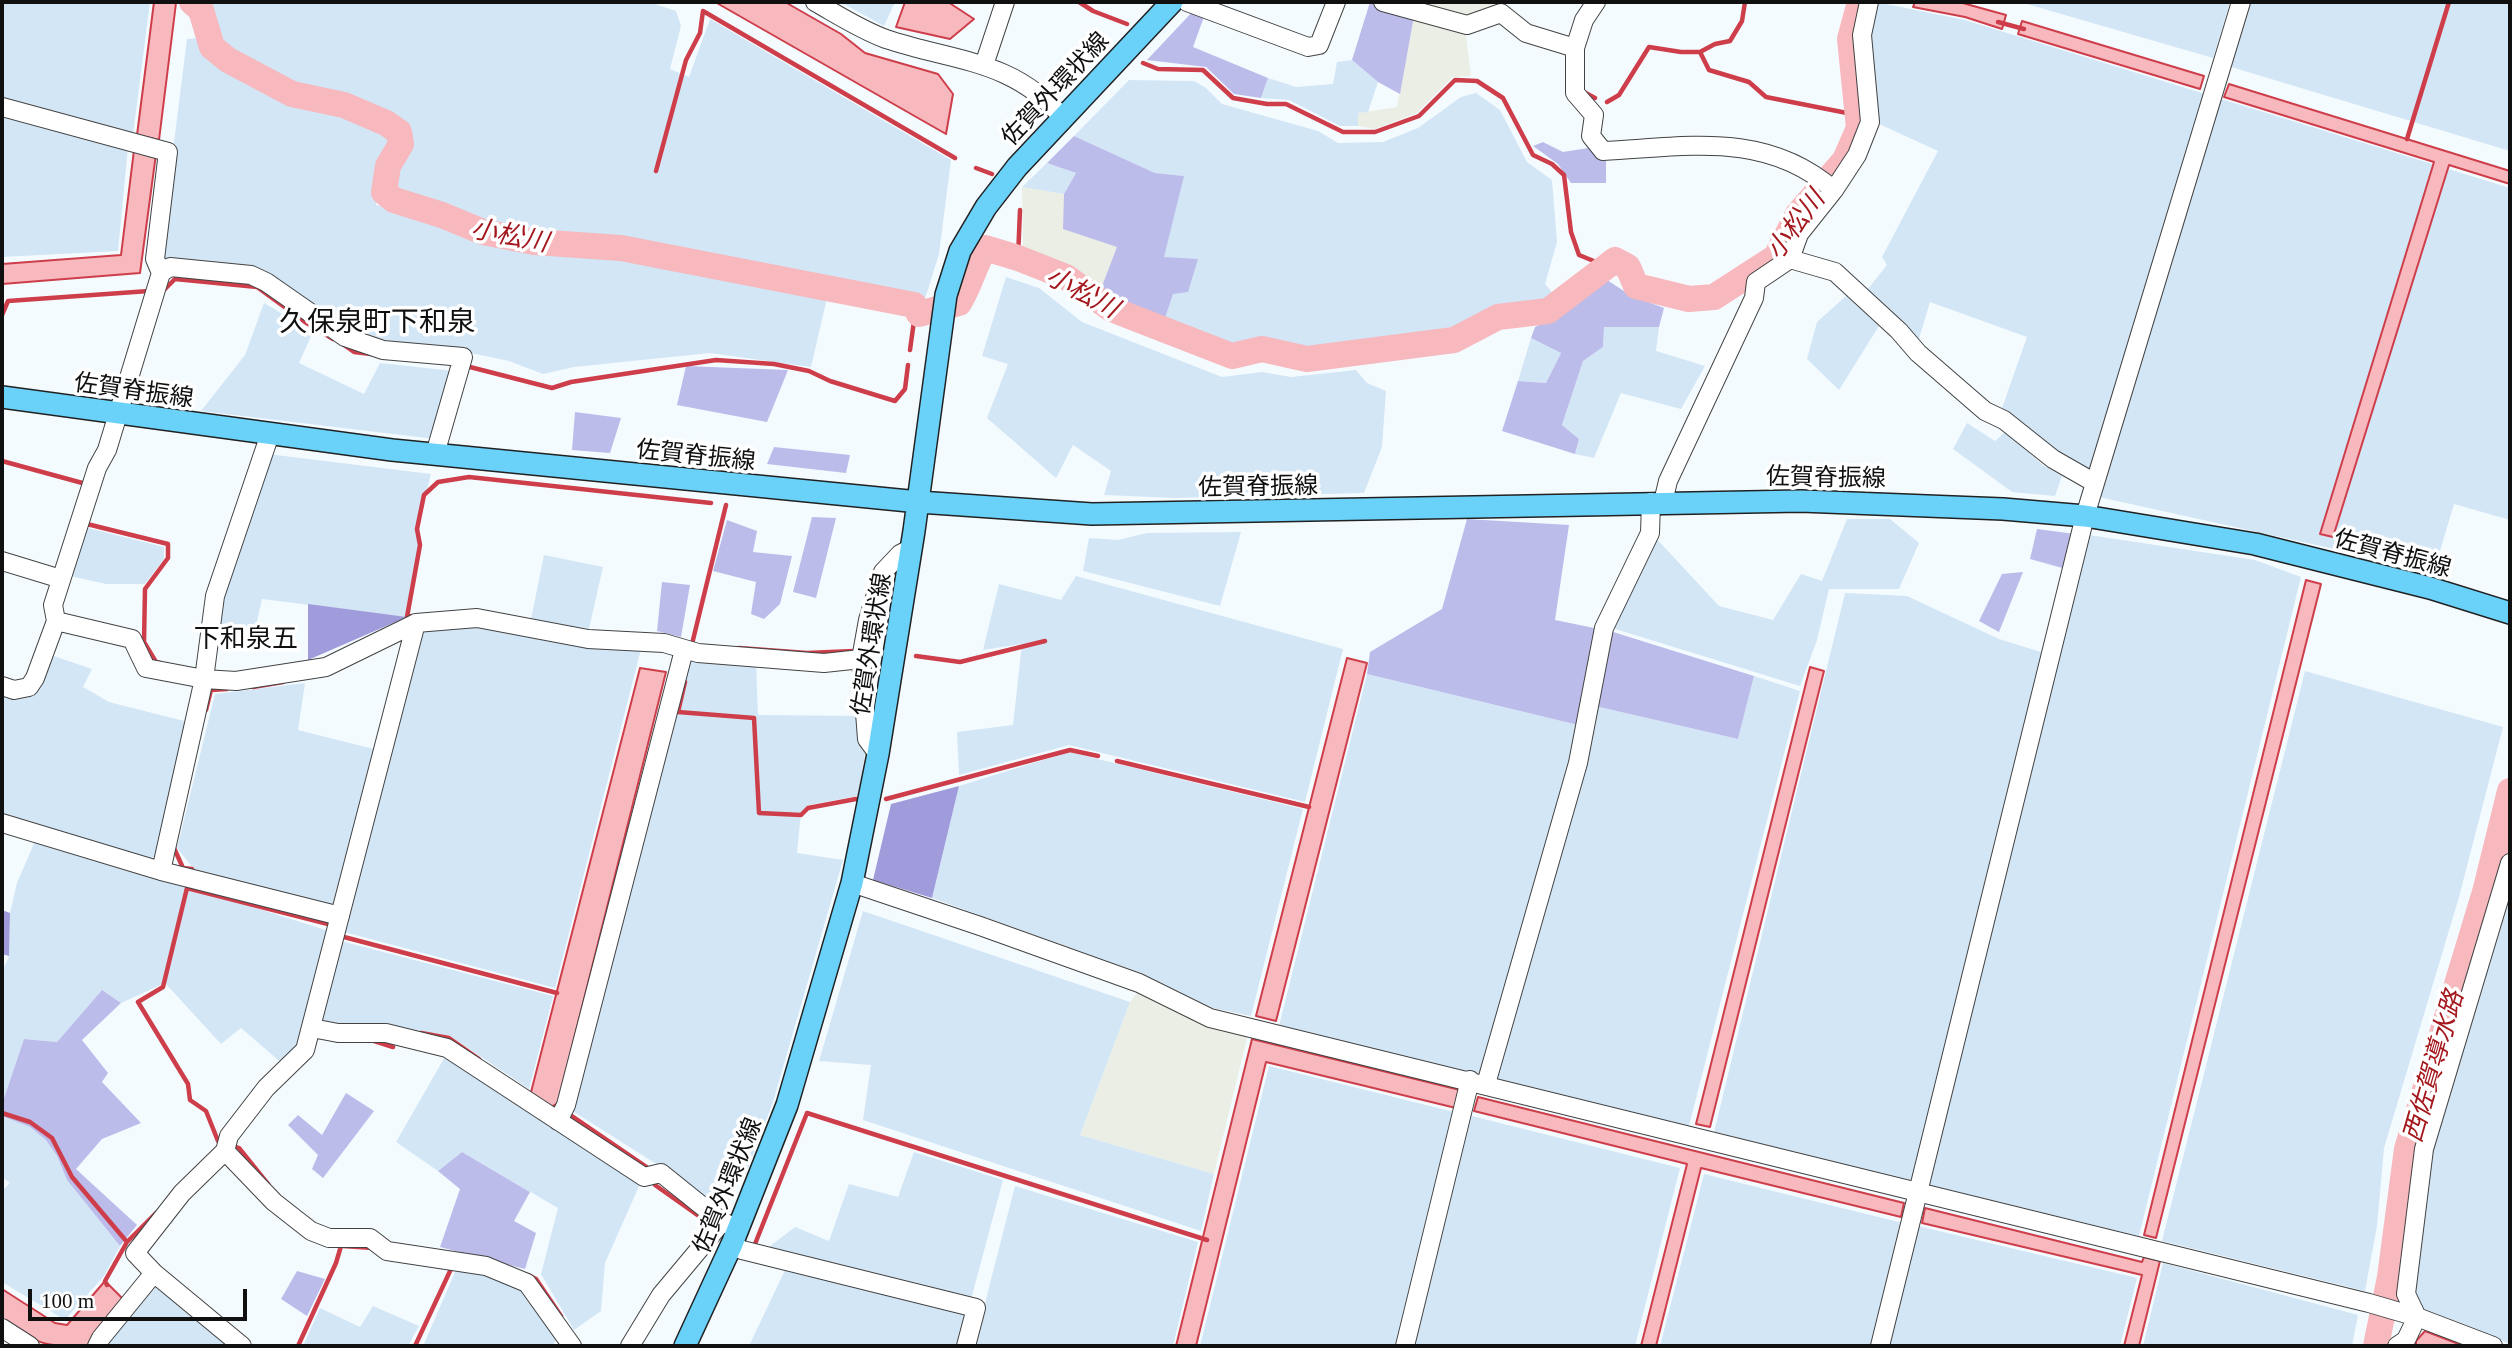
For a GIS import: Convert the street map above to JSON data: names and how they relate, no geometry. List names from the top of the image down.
{
  "streets": {
    "main road": ["佐賀外環状線", "佐賀脊振線"]
  },
  "crossings": [
    ["佐賀外環状線", "佐賀脊振線"]
  ],
  "districts": ["久保泉町下和泉", "下和泉五"],
  "water": ["小松川", "西佐賀導水路"],
  "scale_bar": "100 m"
}
